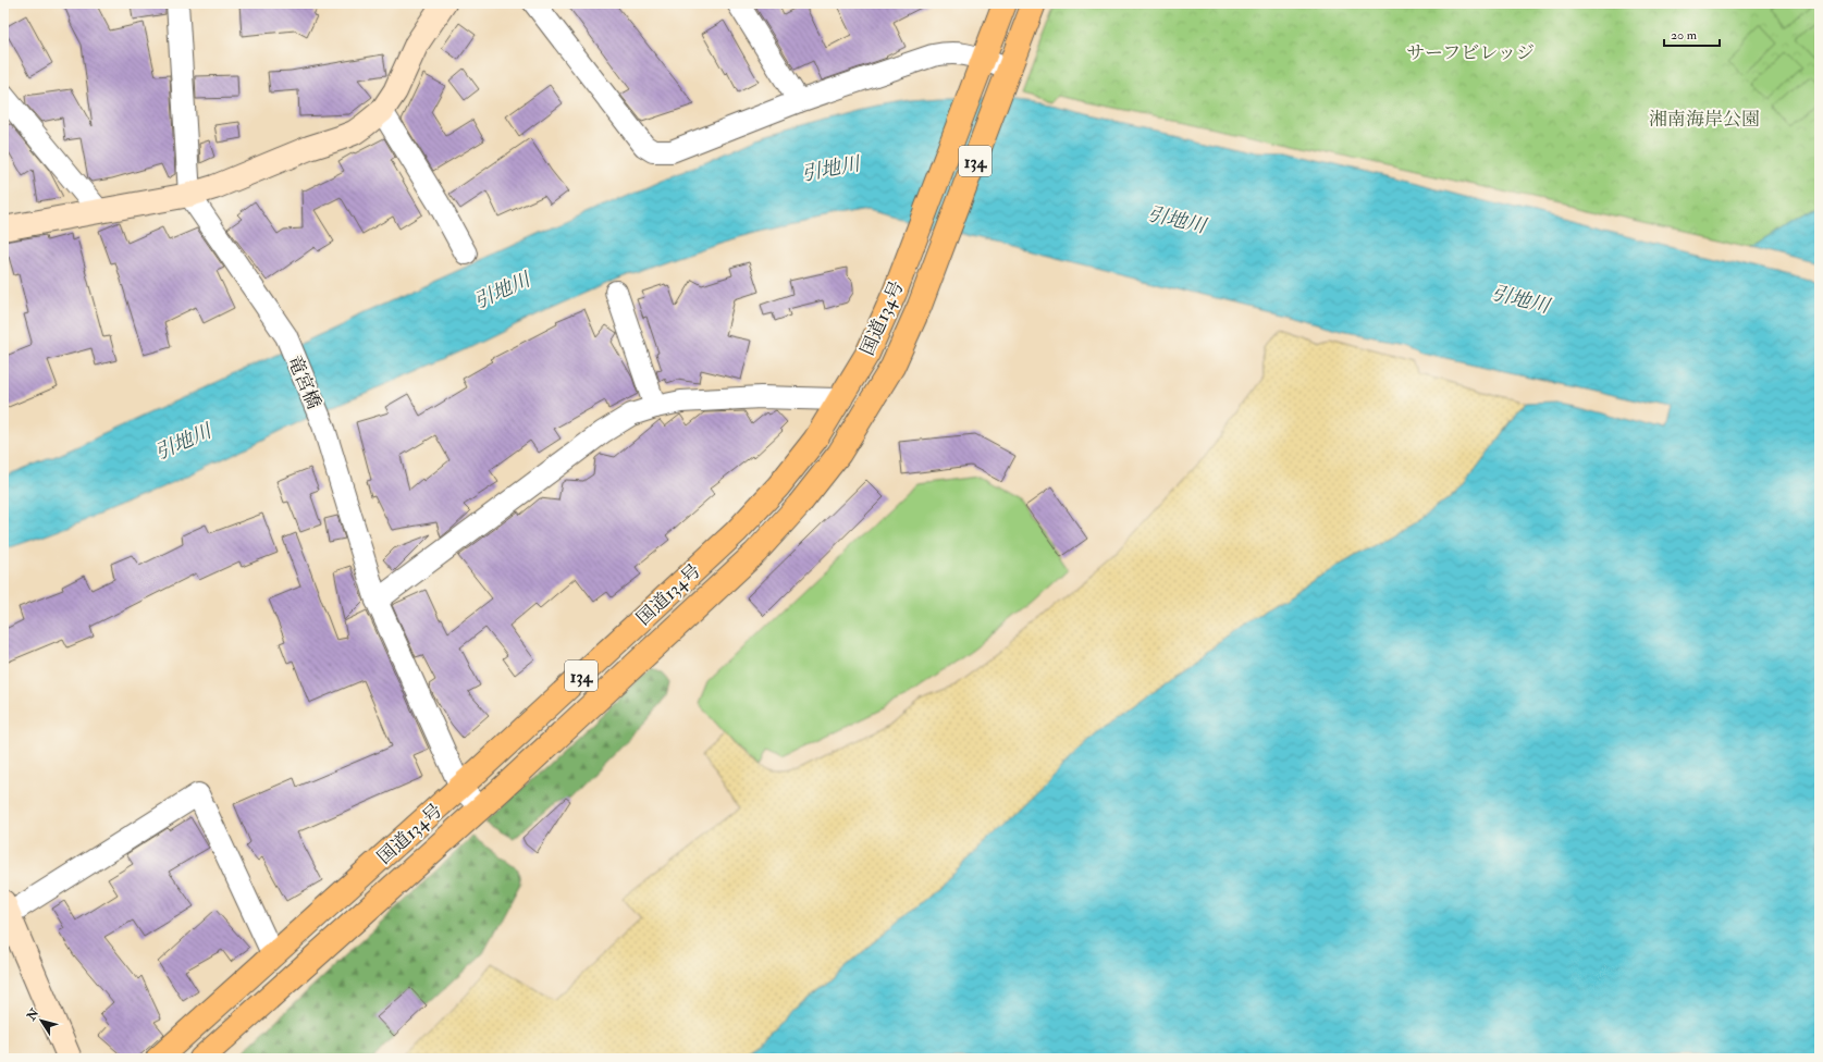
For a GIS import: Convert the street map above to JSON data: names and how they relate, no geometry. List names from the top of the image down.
{
  "streets": {
    "highway": ["134", "国道134号"],
    "street": ["竜宮橋"]
  },
  "crossings": [
    ["国道134号", "竜宮橋"]
  ],
  "water": ["引地川"],
  "parks": ["サーフビレッジ", "湘南海岸公園"],
  "scale_bar": "20 m",
  "north": "top left"
}
